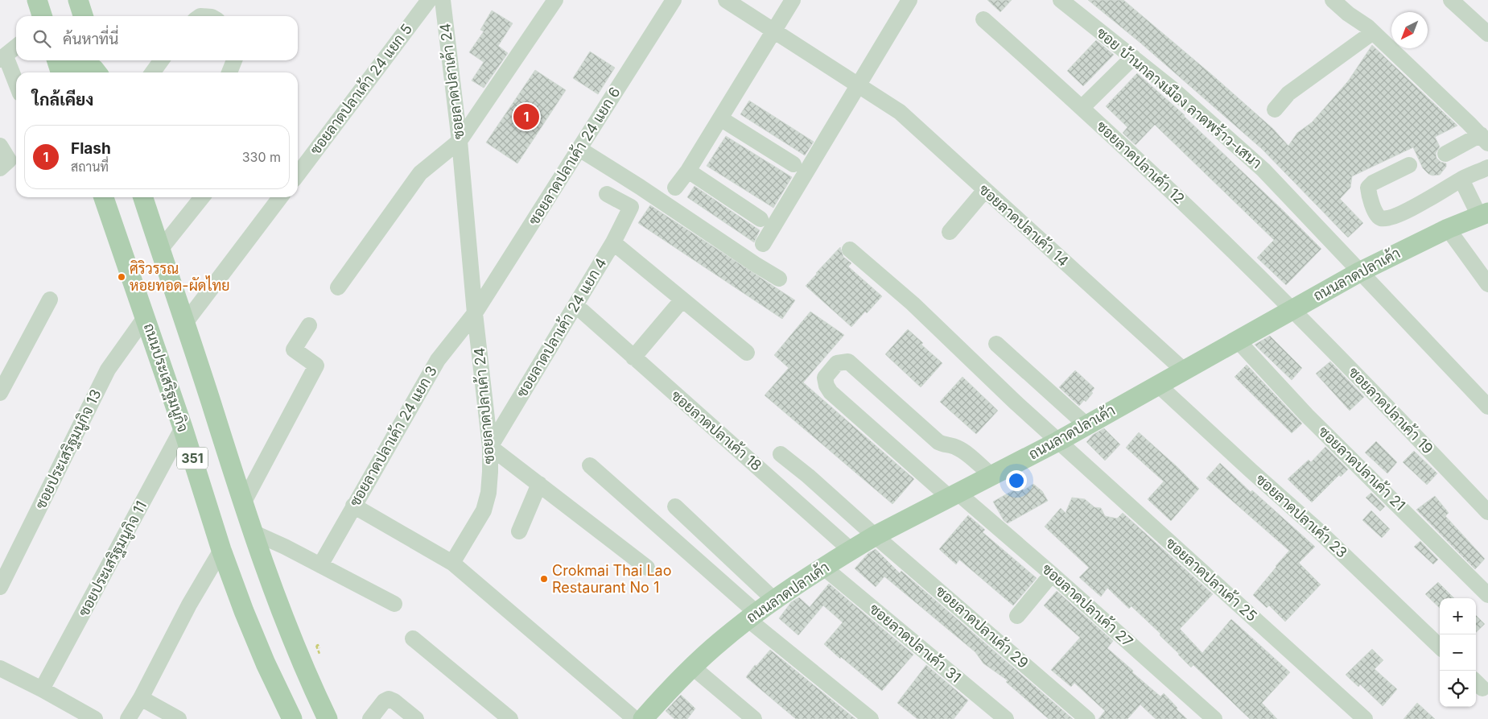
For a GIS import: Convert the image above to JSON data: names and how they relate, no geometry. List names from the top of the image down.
{
  "streets": {
    "main road": ["ถนนลาดปลาเค้า", "ถนนประเสริฐมนูกิจ", "351"],
    "street": [
      "ซอยลาดปลาเค้า 24",
      "ซอยลาดปลาเค้า 24 แยก 5",
      "ซอย บ้านกลางเมือง ลาดพร้าว-เสนา",
      "ซอยลาดปลาเค้า 24 แยก 6",
      "ซอยลาดปลาเค้า 12",
      "ซอยลาดปลาเค้า 14",
      "ซอยลาดปลาเค้า 24 แยก 4",
      "ซอยลาดปลาเค้า 19",
      "ซอยลาดปลาเค้า 18",
      "ซอยลาดปลาเค้า 24 แยก 3",
      "ซอยประเสริฐมนูกิจ 13",
      "ซอยลาดปลาเค้า 21",
      "ซอยลาดปลาเค้า 23",
      "ซอยประเสริฐมนูกิจ 11",
      "ซอยลาดปลาเค้า 25",
      "ซอยลาดปลาเค้า 27",
      "ซอยลาดปลาเค้า 29",
      "ซอยลาดปลาเค้า 31"
    ]
  },
  "crossings": [
    ["ซอยลาดปลาเค้า 24", "ซอยลาดปลาเค้า 24 แยก 6"],
    ["ซอยลาดปลาเค้า 24", "ซอยลาดปลาเค้า 24 แยก 4"],
    ["ซอยลาดปลาเค้า 24", "ซอยลาดปลาเค้า 24 แยก 3"],
    ["ซอย บ้านกลางเมือง ลาดพร้าว-เสนา", "ถนนลาดปลาเค้า"],
    ["ซอยลาดปลาเค้า 24 แยก 6", "ซอยลาดปลาเค้า 24 แยก 3"],
    ["ซอยลาดปลาเค้า 12", "ถนนลาดปลาเค้า"],
    ["ซอยลาดปลาเค้า 12", "ซอยลาดปลาเค้า 19"],
    ["ซอยลาดปลาเค้า 14", "ถนนลาดปลาเค้า"],
    ["ถนนลาดปลาเค้า", "ซอยลาดปลาเค้า 19"],
    ["ถนนลาดปลาเค้า", "ซอยลาดปลาเค้า 18"],
    ["ถนนลาดปลาเค้า", "ซอยลาดปลาเค้า 21"],
    ["ถนนลาดปลาเค้า", "ซอยลาดปลาเค้า 23"],
    ["ถนนลาดปลาเค้า", "ซอยลาดปลาเค้า 25"],
    ["ถนนลาดปลาเค้า", "ซอยลาดปลาเค้า 27"],
    ["ถนนลาดปลาเค้า", "ซอยลาดปลาเค้า 29"],
    ["ถนนลาดปลาเค้า", "ซอยลาดปลาเค้า 31"],
    ["ถนนประเสริฐมนูกิจ", "ซอยประเสริฐมนูกิจ 13"],
    ["ถนนประเสริฐมนูกิจ", "ซอยประเสริฐมนูกิจ 11"]
  ],
  "places": ["ศิริวรรณ หอยทอด-ผัดไทย", "Crokmai Thai Lao Restaurant No 1"],
  "north": "bottom left",
  "page": {
    "search": "ค้นหาที่นี่",
    "heading": "ใกล้เคียง",
    "pins": "1",
    "list": [
      {
        "mark": "1",
        "name": "Flash",
        "note": "สถานที่",
        "value": "330 m"
      }
    ],
    "map_buttons": ["+", "−"]
  }
}
